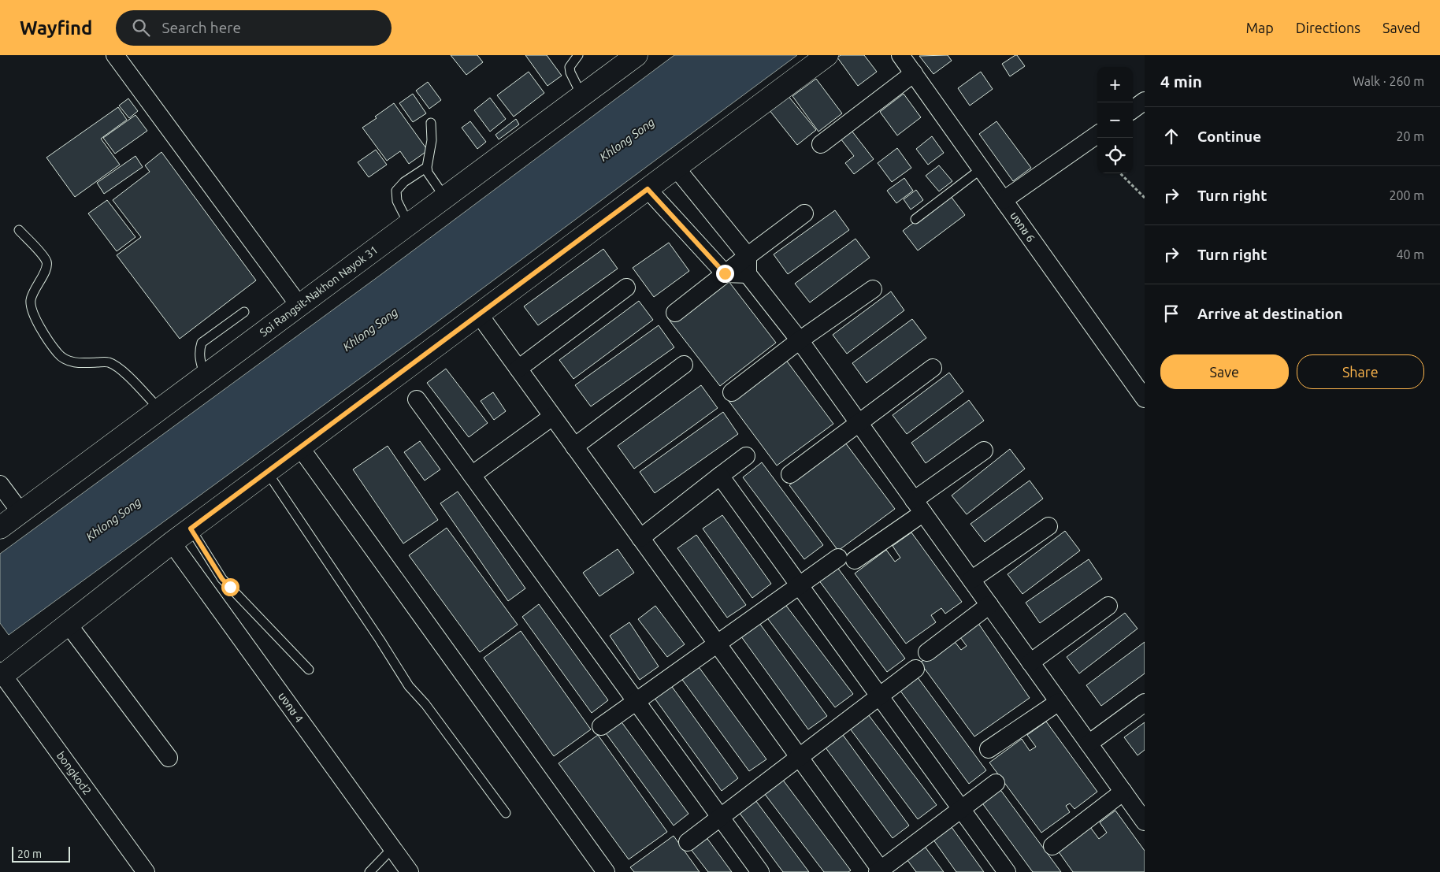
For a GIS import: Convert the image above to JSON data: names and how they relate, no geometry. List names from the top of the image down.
{
  "streets": {
    "street": [
      "บงกช 6",
      "Soi Rangsit-Nakhon Nayok 31",
      "บงกช 4",
      "bongkod2"
    ]
  },
  "water": ["Khlong Song"],
  "scale_bar": "20 m",
  "page": {
    "header": "Wayfind",
    "search": "Search here",
    "nav": ["Map", "Directions", "Saved"],
    "heading": ["4 min", "Walk · 260 m"],
    "map_buttons": ["+", "−"],
    "list": [
      ["Continue", "20 m"],
      ["Turn right", "200 m"],
      ["Turn right", "40 m"],
      "Arrive at destination"
    ],
    "buttons": ["Save", "Share"],
    "scale": "20 m"
  }
}
